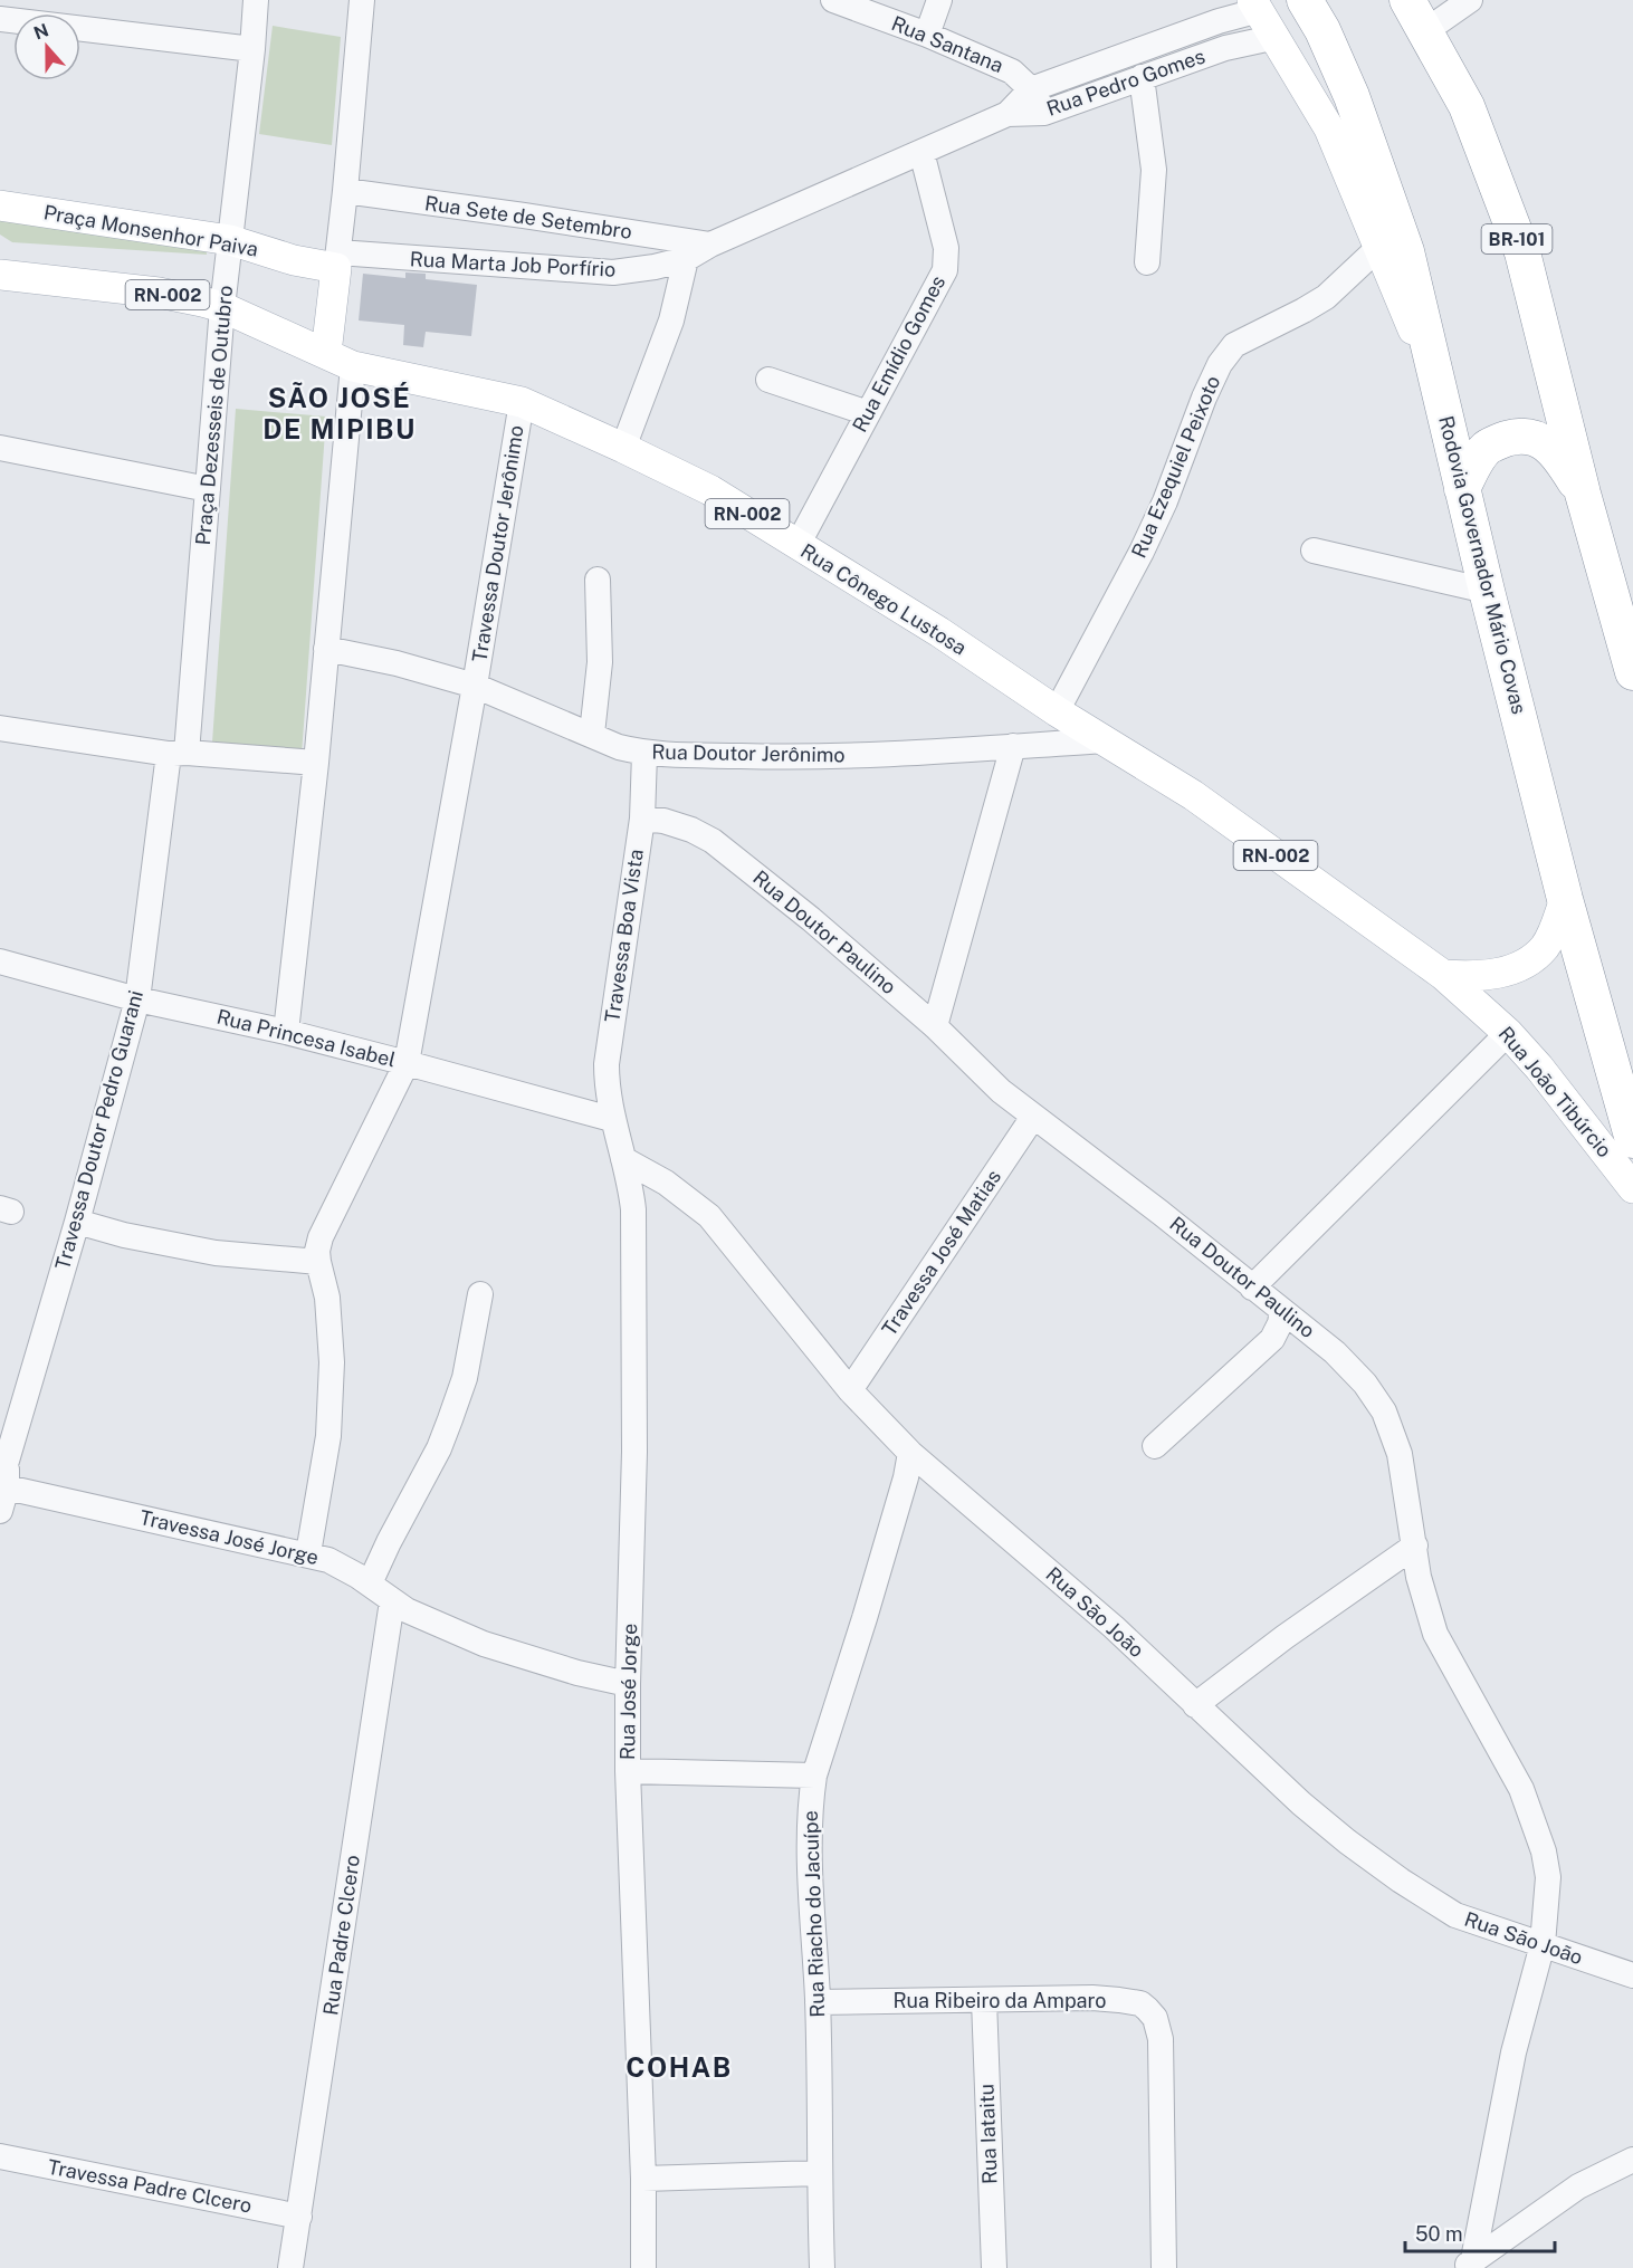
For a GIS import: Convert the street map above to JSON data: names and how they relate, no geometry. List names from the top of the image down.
{
  "streets": {
    "highway": ["BR-101", "Rodovia Governador Mário Covas"],
    "main road": [
      "Praça Monsenhor Paiva",
      "RN-002",
      "Rua Cônego Lustosa",
      "Rua João Tibúrcio"
    ],
    "street": [
      "Rua Santana",
      "Rua Pedro Gomes",
      "Rua Sete de Setembro",
      "Rua Marta Job Porfírio",
      "Rua Emídio Gomes",
      "Praça Dezesseis de Outubro",
      "Rua Ezequiel Peixoto",
      "Travessa Doutor Jerônimo",
      "Rua Doutor Jerônimo",
      "Rua Doutor Paulino",
      "Travessa Boa Vista",
      "Rua Princesa Isabel",
      "Travessa Doutor Pedro Guarani",
      "Travessa José Matias",
      "Travessa José Jorge",
      "Rua São João",
      "Rua José Jorge",
      "Rua Riacho do Jacuípe",
      "Rua Padre Clcero",
      "Rua Ribeiro da Amparo",
      "Rua Iataitu",
      "Travessa Padre Clcero"
    ]
  },
  "crossings": [
    ["Rua Santana", "Rua Pedro Gomes"],
    ["Rua Pedro Gomes", "Rua Sete de Setembro"],
    ["Rua Sete de Setembro", "Rua Marta Job Porfírio"],
    ["Rua Sete de Setembro", "Rua Emídio Gomes"],
    ["Praça Monsenhor Paiva", "Rua Marta Job Porfírio"],
    ["Praça Monsenhor Paiva", "Praça Dezesseis de Outubro"],
    ["RN-002", "Praça Dezesseis de Outubro"],
    ["RN-002", "Rua Cônego Lustosa"],
    ["Rua Emídio Gomes", "Rua Cônego Lustosa"],
    ["Praça Dezesseis de Outubro", "Travessa Doutor Pedro Guarani"],
    ["Rua Ezequiel Peixoto", "Rua Cônego Lustosa"],
    ["Travessa Doutor Jerônimo", "Rua Cônego Lustosa"],
    ["Travessa Doutor Jerônimo", "Rua Doutor Jerônimo"],
    ["Travessa Doutor Jerônimo", "Rua Princesa Isabel"],
    ["Rua Cônego Lustosa", "Rua Doutor Jerônimo"],
    ["Rua Cônego Lustosa", "Rua João Tibúrcio"],
    ["Rua Doutor Jerônimo", "Travessa Boa Vista"],
    ["Rua Doutor Jerônimo", "Rua João Tibúrcio"],
    ["Rua Doutor Paulino", "Travessa Boa Vista"],
    ["Rua Doutor Paulino", "Travessa José Matias"],
    ["Rua Doutor Paulino", "Rua São João"],
    ["Travessa Boa Vista", "Rua Princesa Isabel"],
    ["Travessa Boa Vista", "Rua José Jorge"],
    ["Rua Princesa Isabel", "Travessa Doutor Pedro Guarani"],
    ["Rua Princesa Isabel", "Rua José Jorge"],
    ["Travessa José Matias", "Rua São João"],
    ["Travessa José Jorge", "Rua José Jorge"],
    ["Travessa José Jorge", "Rua Padre Clcero"],
    ["Rua São João", "Rua José Jorge"],
    ["Rua São João", "Rua Riacho do Jacuípe"],
    ["Rua Riacho do Jacuípe", "Rua Ribeiro da Amparo"],
    ["Rua Padre Clcero", "Travessa Padre Clcero"],
    ["Rua Ribeiro da Amparo", "Rua Iataitu"]
  ],
  "districts": ["SÃO JOSÉ DE MIPIBU", "COHAB"],
  "scale_bar": "50 m",
  "north": "top"
}
